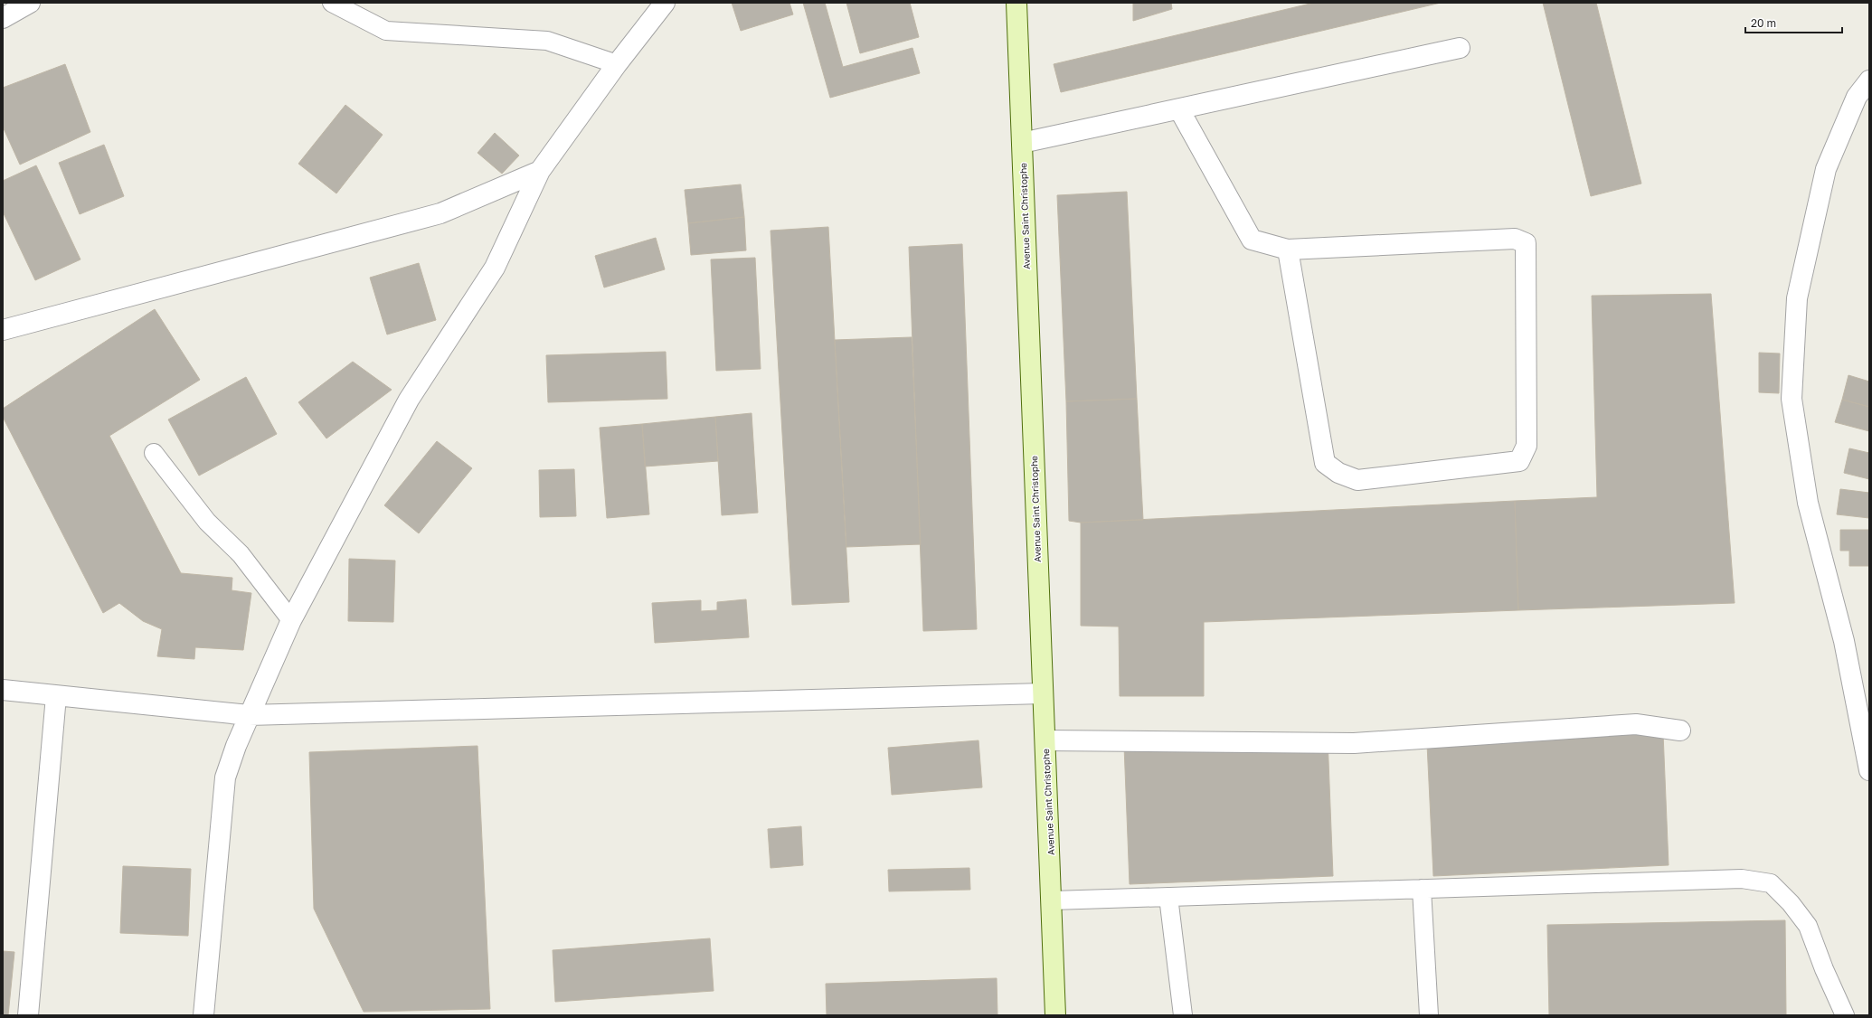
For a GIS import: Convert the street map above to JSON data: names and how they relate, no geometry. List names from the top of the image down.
{
  "streets": {
    "street": ["Avenue Saint Christophe"]
  },
  "scale_bar": "20 m"
}
